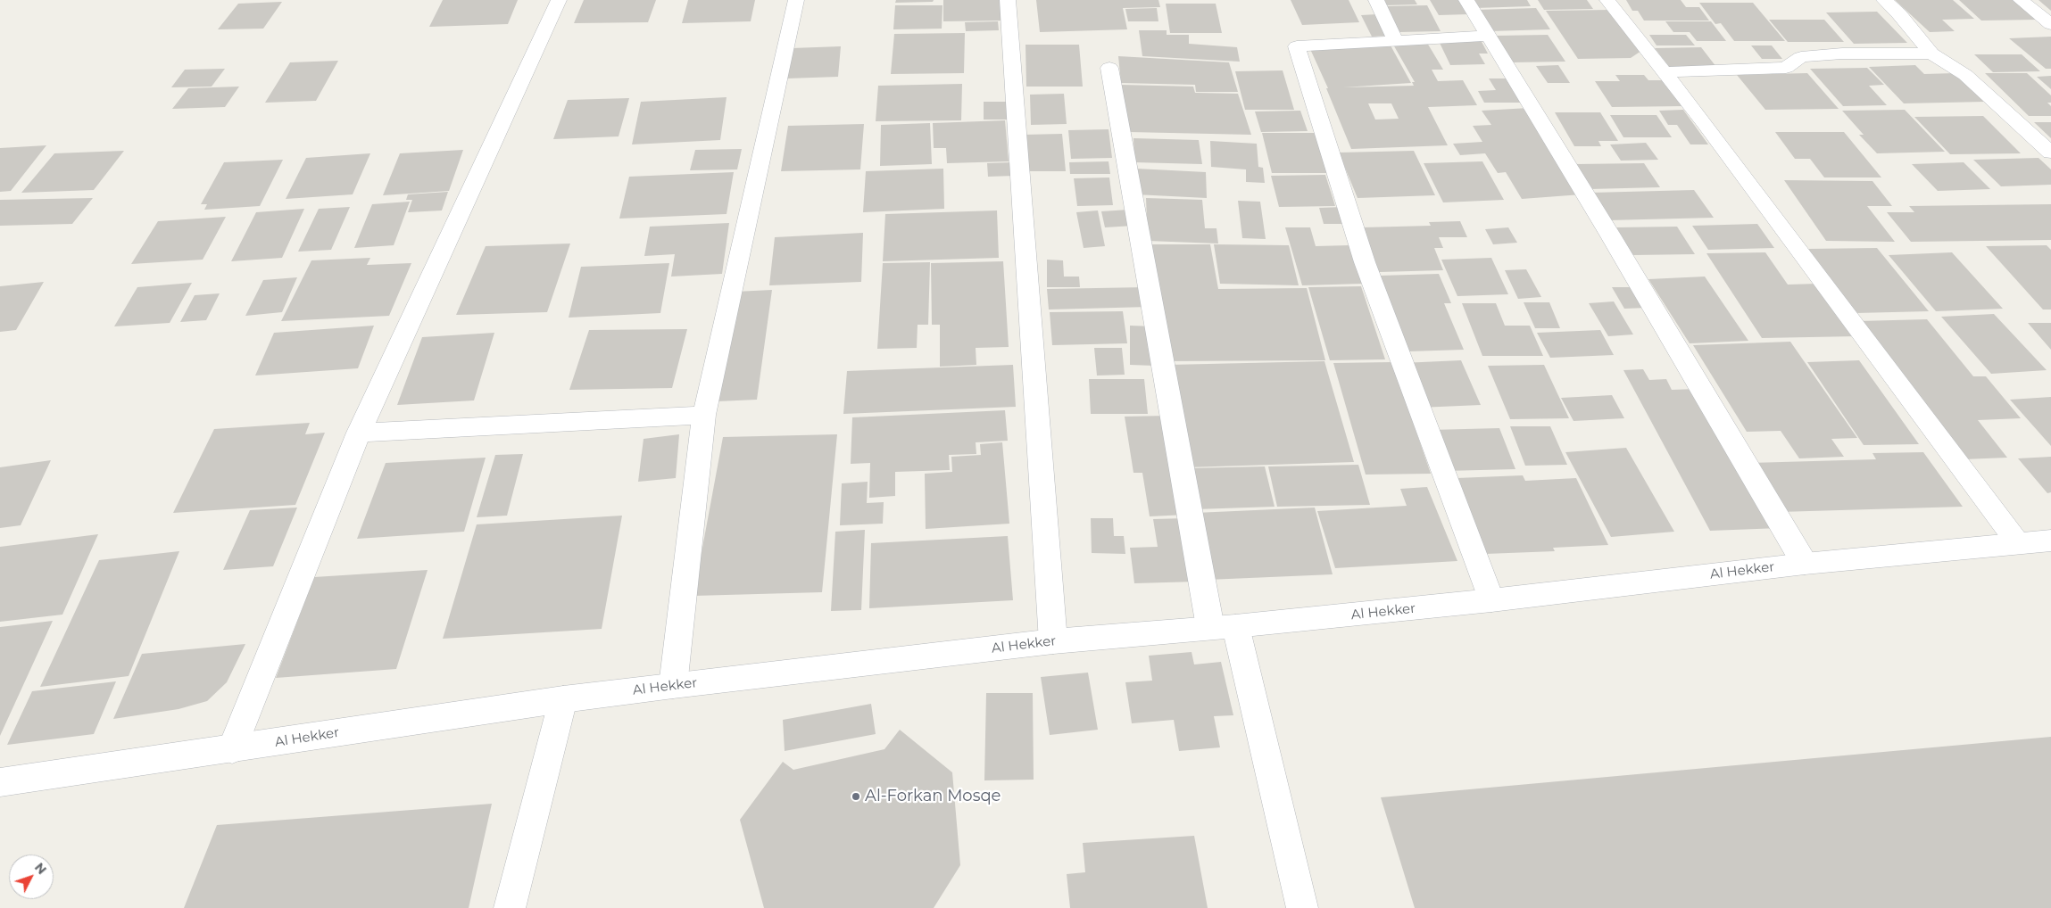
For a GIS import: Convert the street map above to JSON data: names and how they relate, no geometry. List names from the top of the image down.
{
  "streets": {
    "street": ["Al Hekker"]
  },
  "places": ["Al-Forkan Mosqe"],
  "north": "top right"
}
